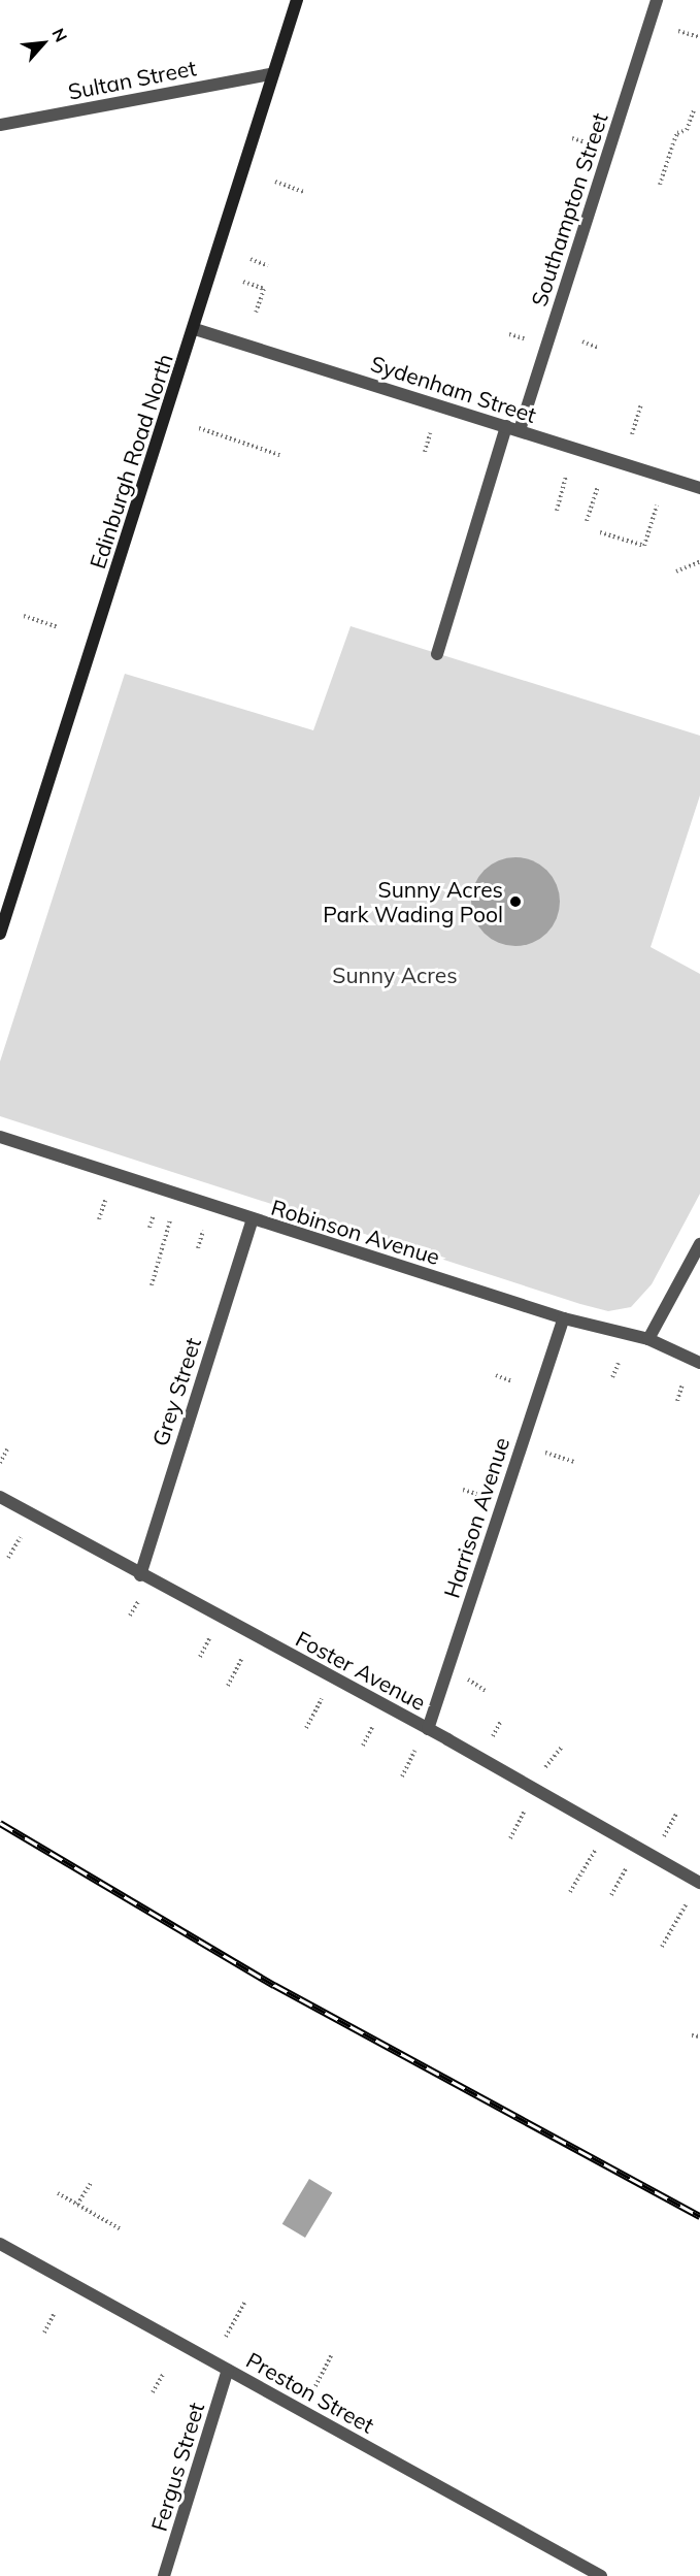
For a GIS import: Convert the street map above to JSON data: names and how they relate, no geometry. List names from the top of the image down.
{
  "streets": {
    "main road": ["Edinburgh Road North"],
    "street": [
      "Sultan Street",
      "Southampton Street",
      "Sydenham Street",
      "Robinson Avenue",
      "Grey Street",
      "Harrison Avenue",
      "Foster Avenue",
      "Preston Street",
      "Fergus Street"
    ]
  },
  "crossings": [
    ["Sultan Street", "Edinburgh Road North"],
    ["Southampton Street", "Sydenham Street"],
    ["Sydenham Street", "Edinburgh Road North"],
    ["Robinson Avenue", "Grey Street"],
    ["Robinson Avenue", "Harrison Avenue"],
    ["Grey Street", "Foster Avenue"],
    ["Harrison Avenue", "Foster Avenue"],
    ["Preston Street", "Fergus Street"]
  ],
  "parks": ["Sunny Acres"],
  "places": ["Sunny Acres Park Wading Pool"],
  "north": "top right"
}
